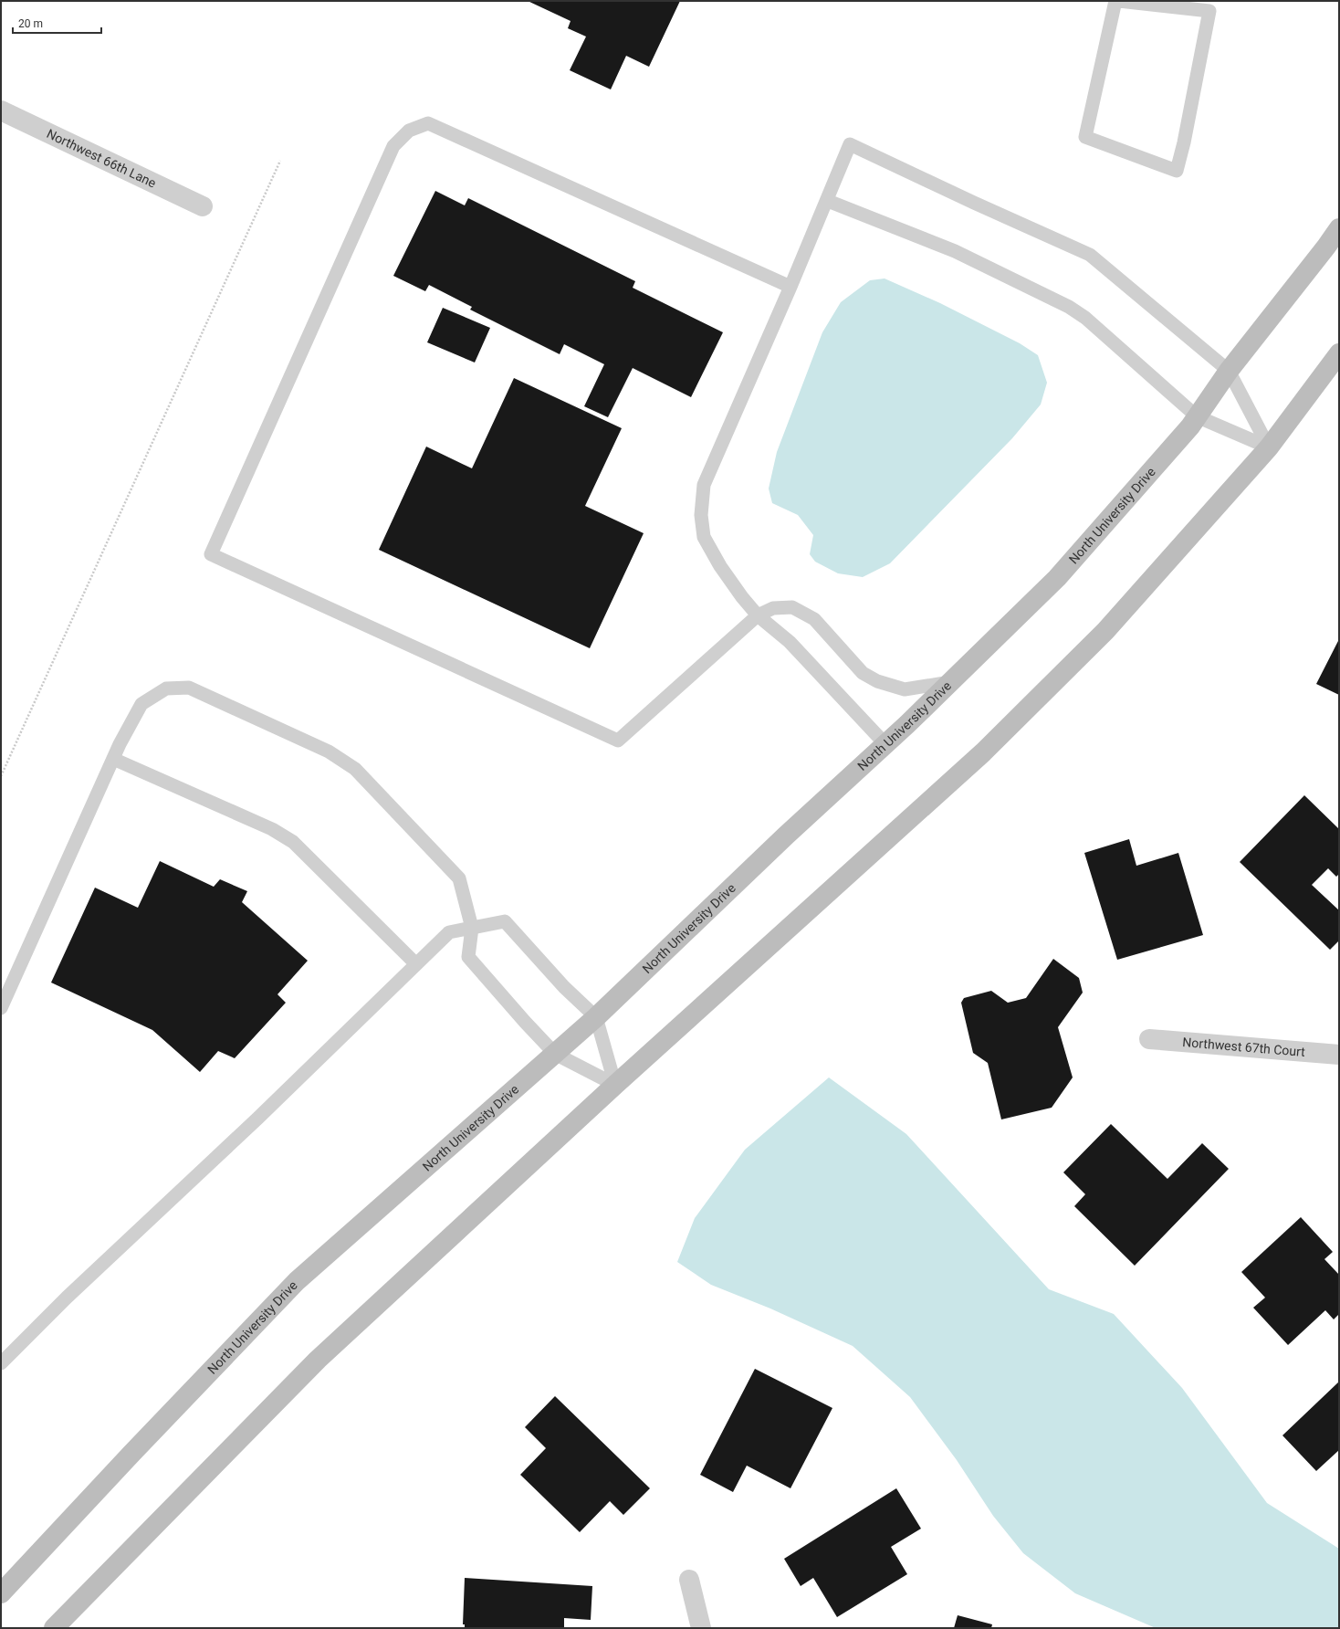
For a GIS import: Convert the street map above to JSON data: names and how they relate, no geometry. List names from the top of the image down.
{
  "streets": {
    "main road": ["North University Drive"],
    "street": ["Northwest 66th Lane", "Northwest 67th Court"]
  },
  "scale_bar": "20 m"
}
